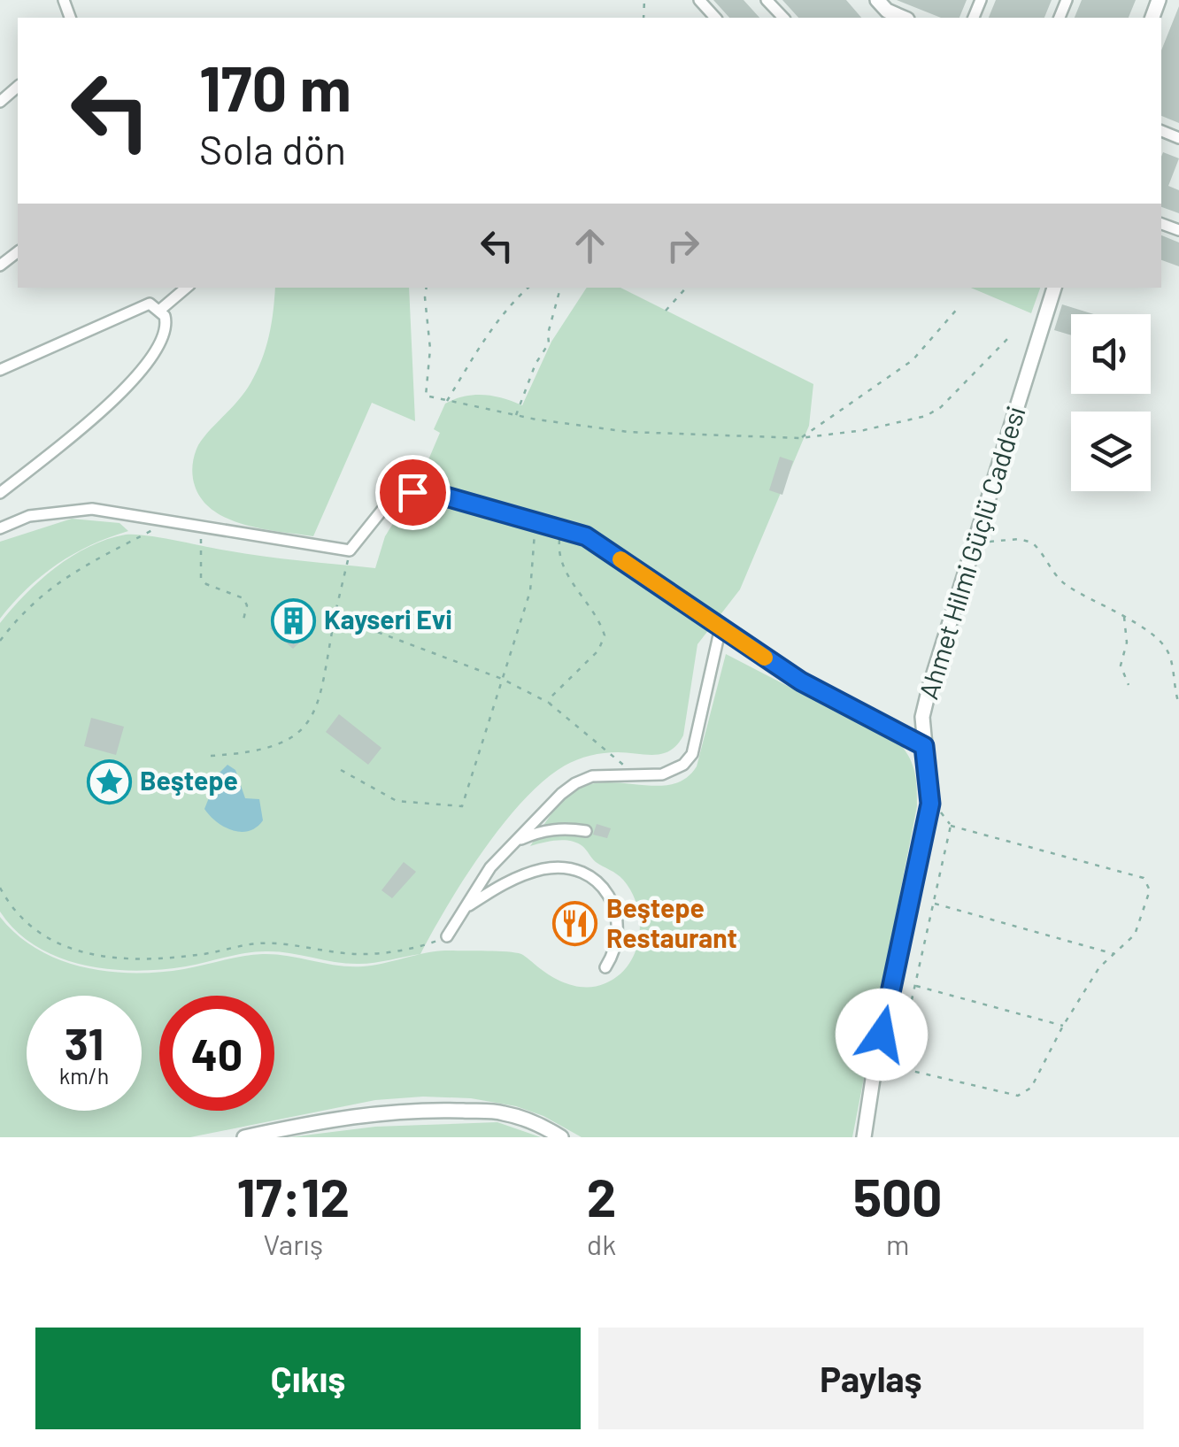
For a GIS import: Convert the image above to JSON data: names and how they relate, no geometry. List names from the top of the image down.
{
  "streets": {
    "street": ["Ahmet Hilmi Güçlü Caddesi"]
  },
  "places": {
    "building": ["Kayseri Evi"],
    "place": ["Beştepe"],
    "restaurant": ["Beştepe Restaurant"]
  },
  "page": {
    "turn": ["170 m", "Sola dön"],
    "speed": "31 km/h",
    "limit": "40",
    "eta": [
      "17:12",
      "Varış",
      "2",
      "dk",
      "500",
      "m"
    ],
    "buttons": ["Çıkış", "Paylaş"]
  }
}
